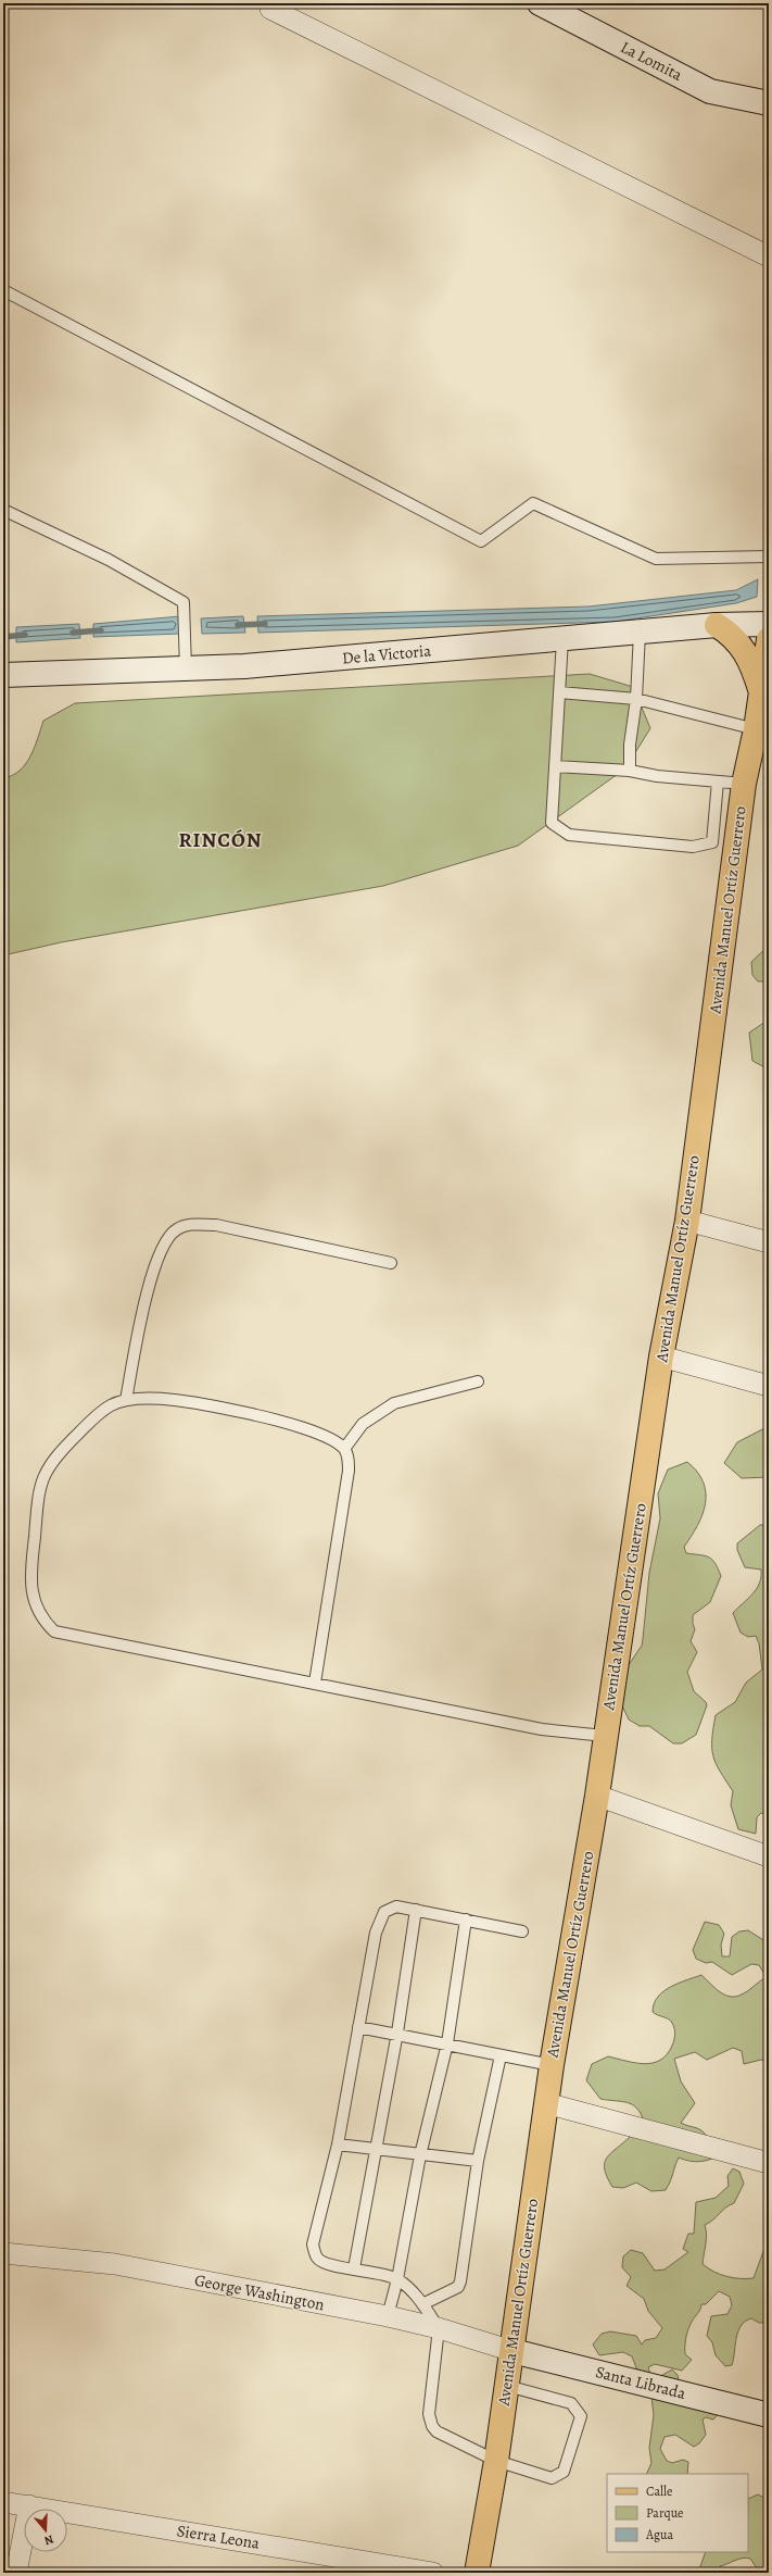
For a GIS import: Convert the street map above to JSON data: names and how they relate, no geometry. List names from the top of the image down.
{
  "streets": {
    "main road": [
      "La Lomita",
      "De la Victoria",
      "Avenida Manuel Ortíz Guerrero",
      "Santa Librada"
    ],
    "street": ["George Washington", "Sierra Leona"]
  },
  "crossings": [
    ["Avenida Manuel Ortíz Guerrero", "George Washington"],
    ["Avenida Manuel Ortíz Guerrero", "Santa Librada"],
    ["George Washington", "Santa Librada"]
  ],
  "districts": ["RINCÓN"],
  "legend": ["Calle", "Parque", "Agua"],
  "north": "bottom"
}
